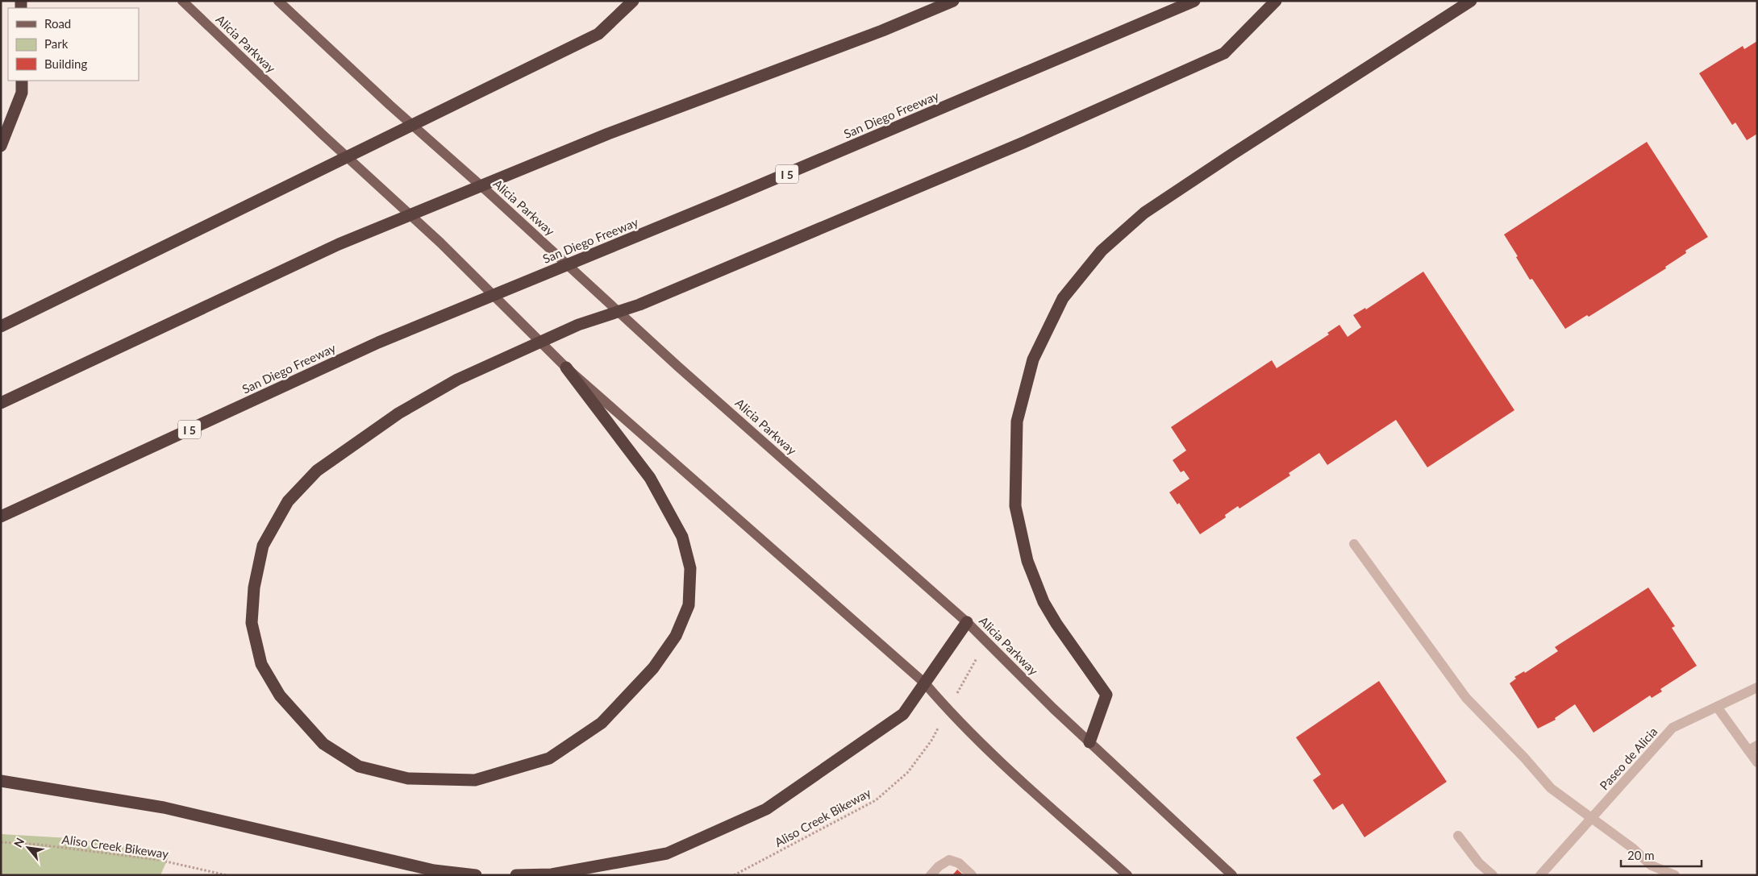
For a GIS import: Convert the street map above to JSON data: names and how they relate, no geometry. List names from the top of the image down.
{
  "streets": {
    "highway": ["San Diego Freeway", "I 5"],
    "main road": ["Alicia Parkway"],
    "street": ["Paseo de Alicia"],
    "path": ["Aliso Creek Bikeway"]
  },
  "crossings": [
    ["Alicia Parkway", "Aliso Creek Bikeway"]
  ],
  "legend": ["Road", "Park", "Building"],
  "scale_bar": "20 m",
  "north": "top left"
}
